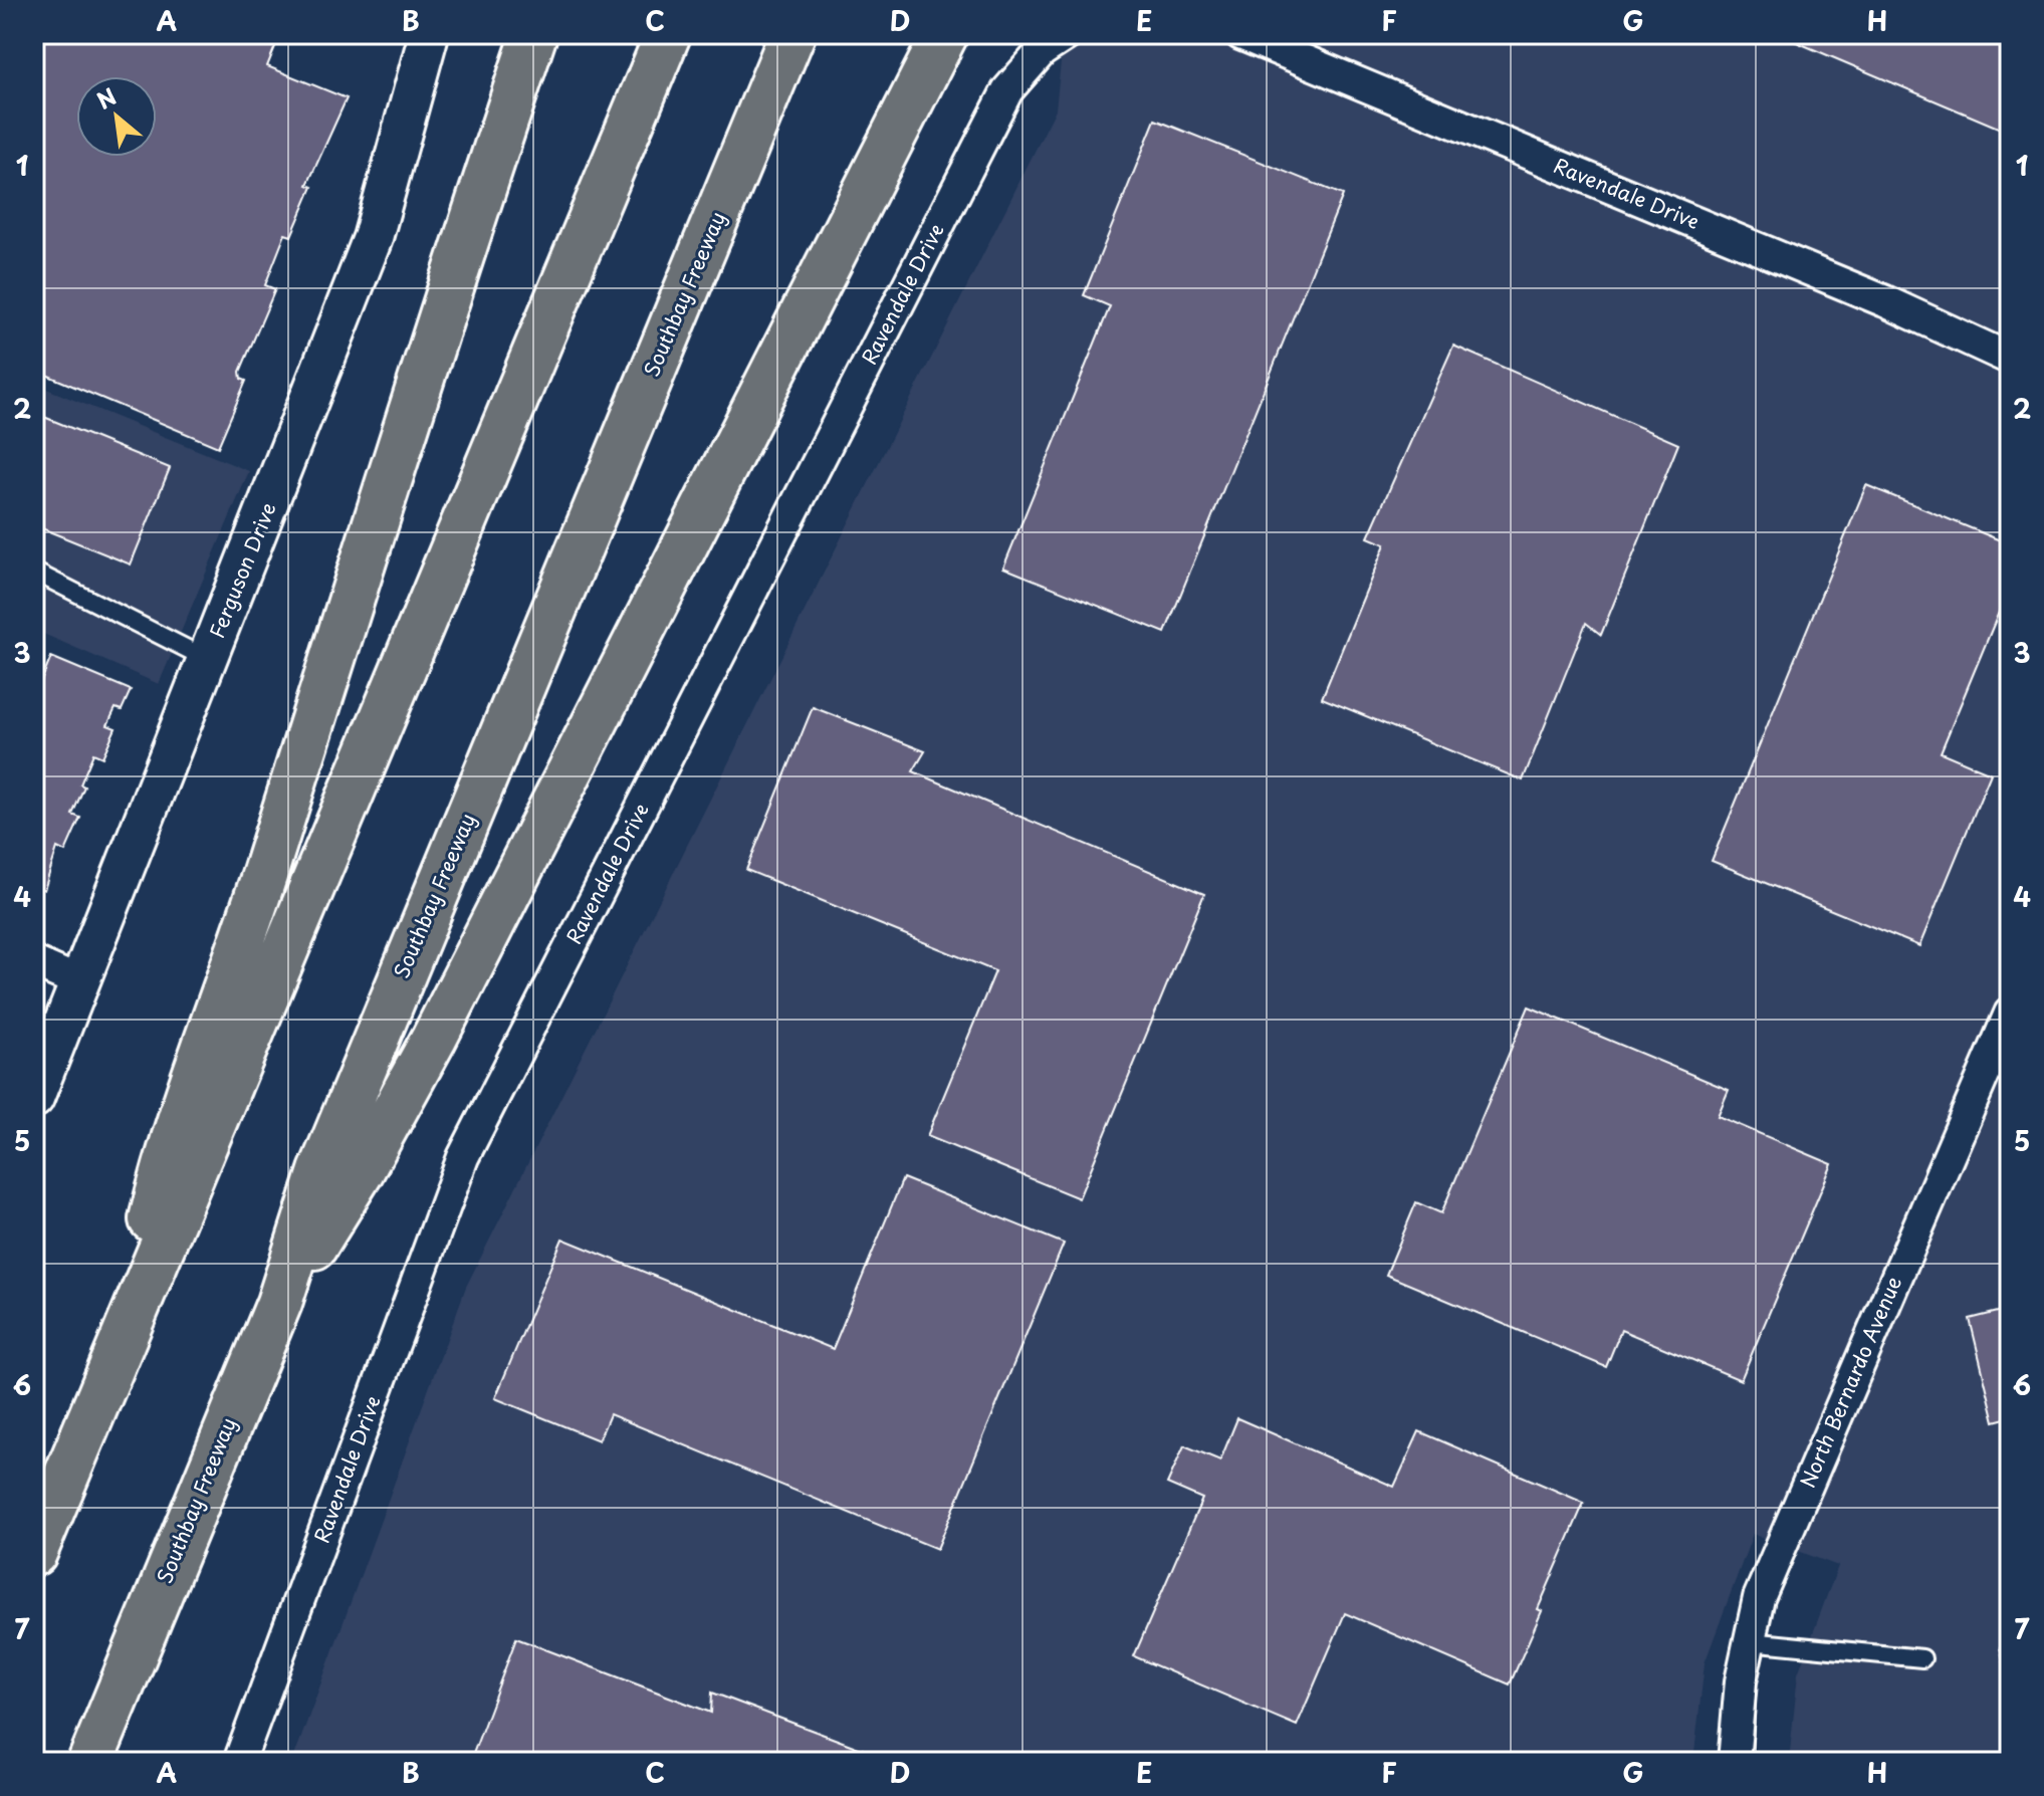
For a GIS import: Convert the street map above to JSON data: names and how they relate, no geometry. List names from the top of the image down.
{
  "streets": {
    "highway": ["Southbay Freeway"],
    "street": ["Ravendale Drive", "Ferguson Drive", "North Bernardo Avenue"]
  },
  "north": "top left",
  "grid": {
    "columns": [
      "A",
      "B",
      "C",
      "D",
      "E",
      "F",
      "G",
      "H"
    ],
    "rows": [
      "1",
      "2",
      "3",
      "4",
      "5",
      "6",
      "7"
    ]
  }
}
